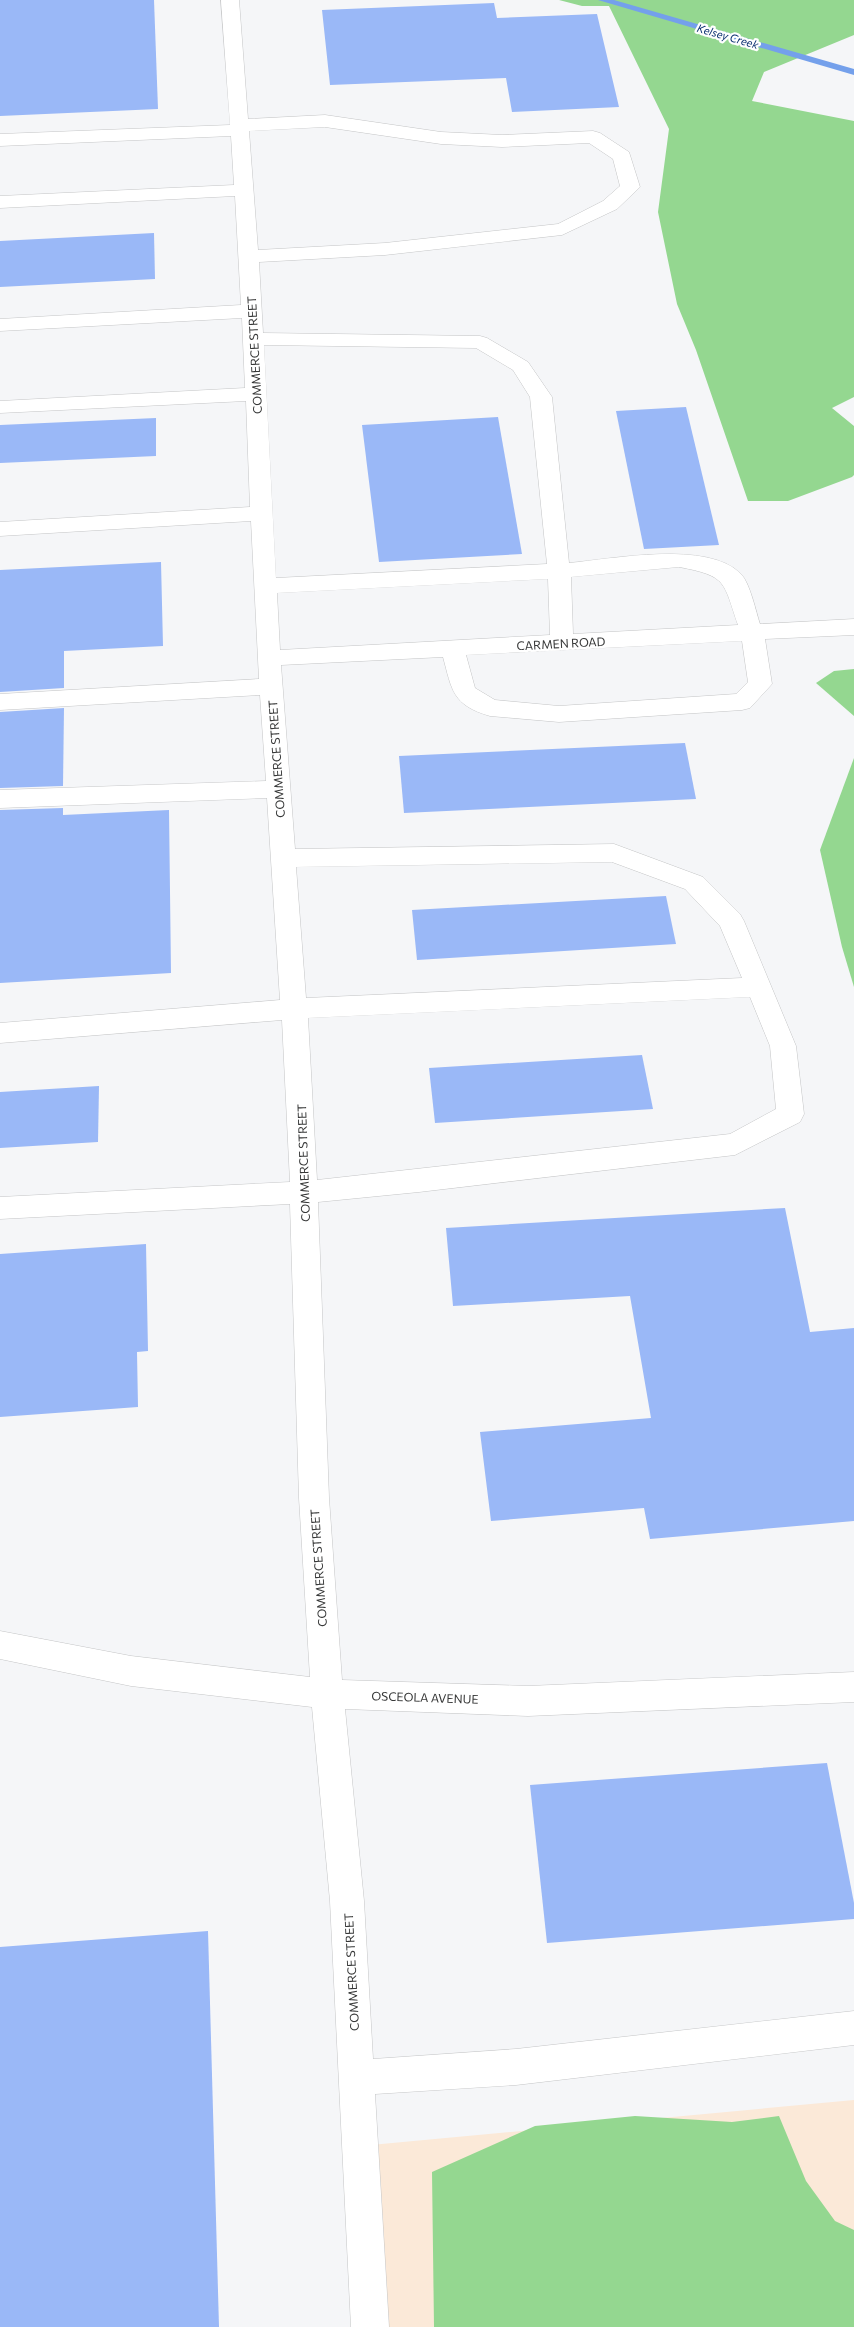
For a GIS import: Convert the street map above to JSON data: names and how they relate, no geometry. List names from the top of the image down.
{
  "streets": {
    "street": ["COMMERCE STREET", "CARMEN ROAD", "OSCEOLA AVENUE"]
  },
  "crossings": [
    ["COMMERCE STREET", "CARMEN ROAD"],
    ["COMMERCE STREET", "OSCEOLA AVENUE"]
  ],
  "water": ["Kelsey Creek"]
}
